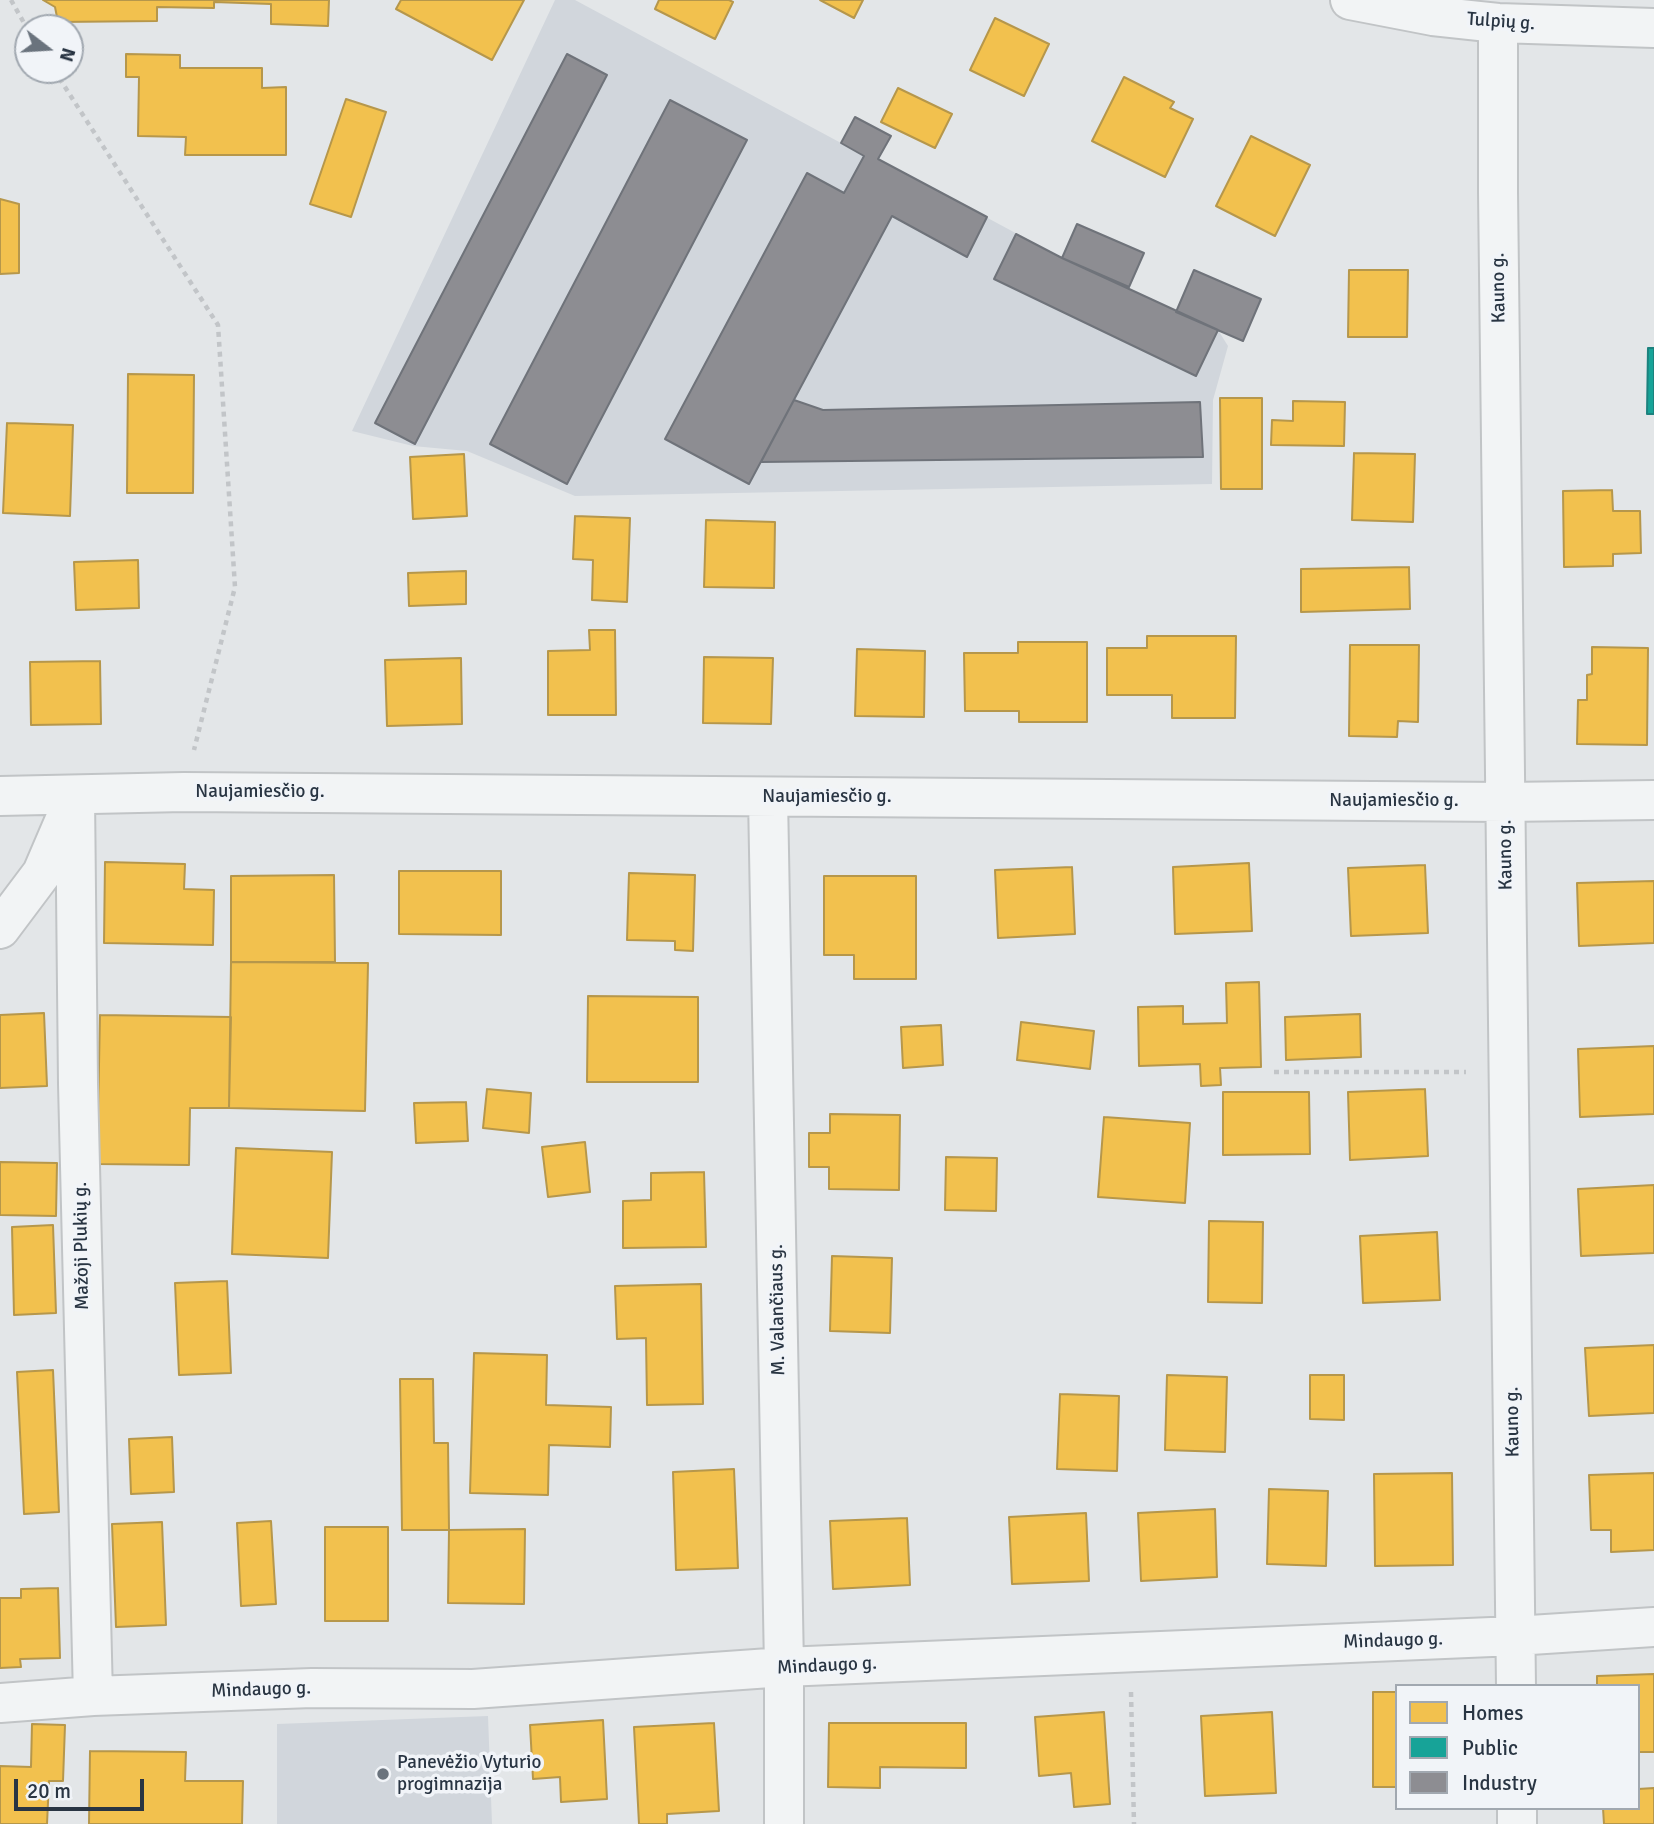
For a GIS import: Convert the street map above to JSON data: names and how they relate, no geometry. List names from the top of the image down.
{
  "streets": {
    "street": [
      "Tulpių g.",
      "Kauno g.",
      "Naujamiesčio g.",
      "Mažoji Plukių g.",
      "M. Valančiaus g.",
      "Mindaugo g."
    ]
  },
  "crossings": [
    ["Tulpių g.", "Kauno g."],
    ["Kauno g.", "Naujamiesčio g."],
    ["Kauno g.", "Mindaugo g."],
    ["Naujamiesčio g.", "Mažoji Plukių g."],
    ["Naujamiesčio g.", "M. Valančiaus g."],
    ["Mažoji Plukių g.", "Mindaugo g."],
    ["M. Valančiaus g.", "Mindaugo g."]
  ],
  "places": ["Panevėžio Vyturio progimnazija"],
  "legend": ["Homes", "Public", "Industry"],
  "scale_bar": "20 m",
  "north": "right"
}
